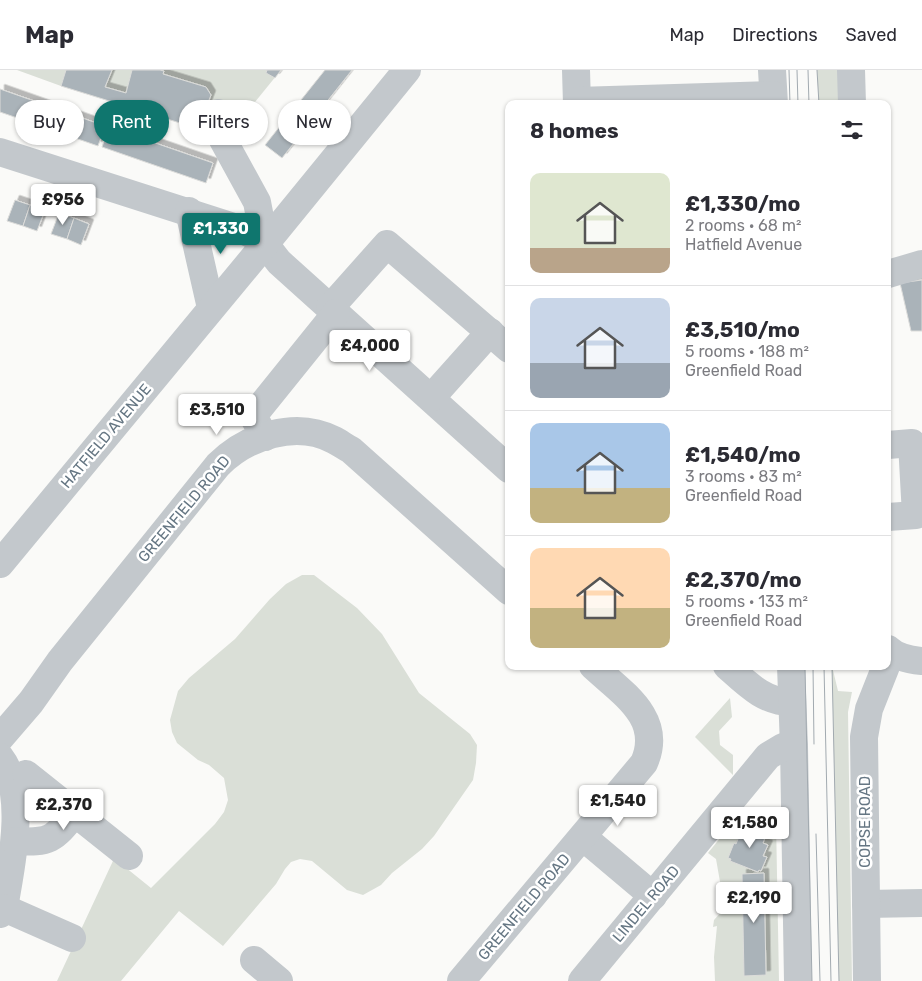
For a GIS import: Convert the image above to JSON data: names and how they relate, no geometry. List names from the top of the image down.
{
  "streets": {
    "street": [
      "HATFIELD AVENUE",
      "GREENFIELD ROAD",
      "COPSE ROAD",
      "LINDEL ROAD"
    ]
  },
  "page": {
    "header": "Map",
    "nav": ["Map", "Directions", "Saved"],
    "chip": [
      "Buy",
      "Rent",
      "Filters",
      "New"
    ],
    "heading": "8 homes",
    "list": [
      {
        "name": "£1,330/mo",
        "note": "2 rooms · 68 m² · Hatfield Avenue"
      },
      {
        "name": "£3,510/mo",
        "note": "5 rooms · 188 m² · Greenfield Road"
      },
      {
        "name": "£1,540/mo",
        "note": "3 rooms · 83 m² · Greenfield Road"
      },
      {
        "name": "£2,370/mo",
        "note": "5 rooms · 133 m² · Greenfield Road"
      }
    ],
    "price": [
      "£956",
      "£1,330",
      "£4,000",
      "£3,510",
      "£1,540",
      "£2,370",
      "£1,580",
      "£2,190"
    ]
  }
}
